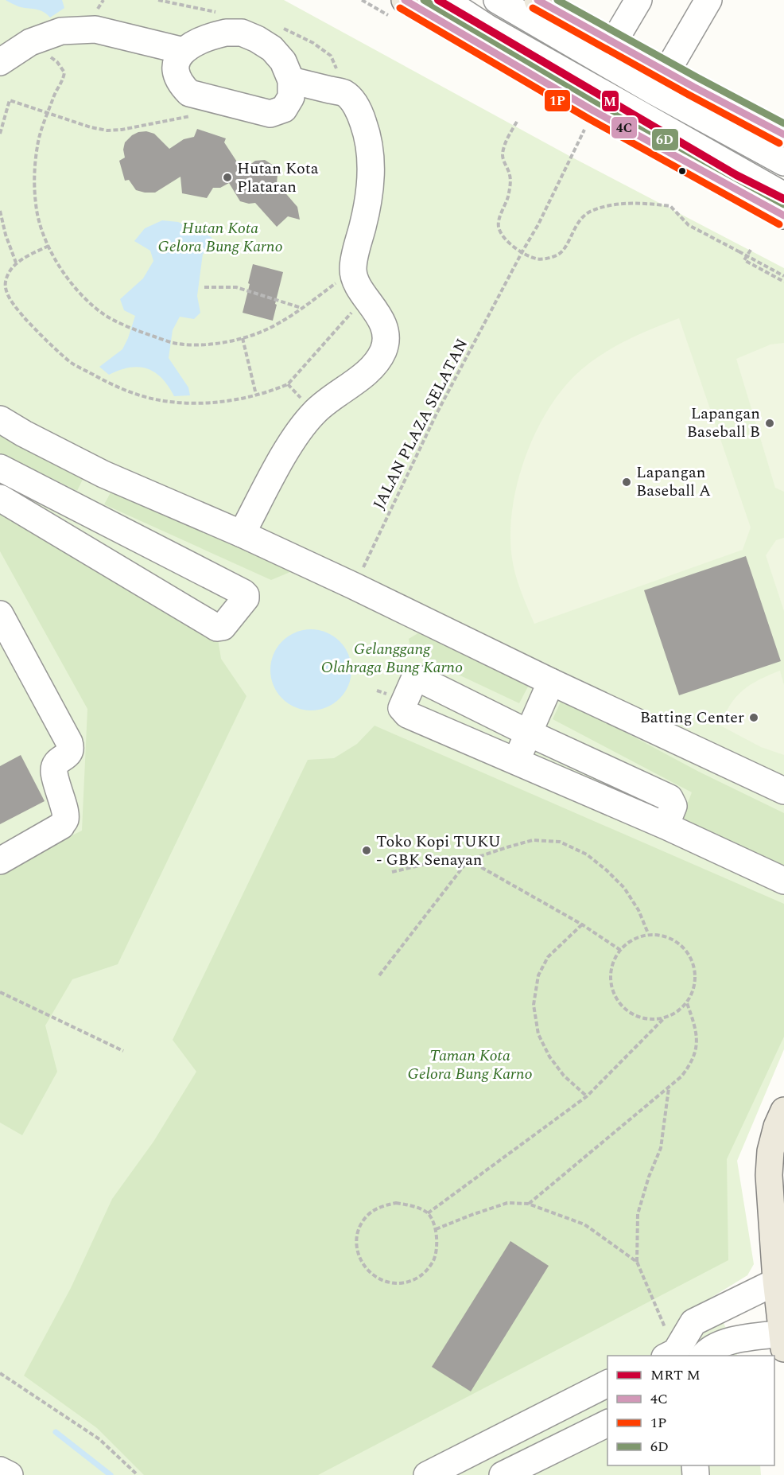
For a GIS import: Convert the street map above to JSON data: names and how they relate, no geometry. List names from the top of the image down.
{
  "streets": {
    "path": ["JALAN PLAZA SELATAN"]
  },
  "parks": ["Hutan Kota Gelora Bung Karno", "Gelanggang Olahraga Bung Karno", "Taman Kota Gelora Bung Karno"],
  "places": [
    "Hutan Kota Plataran",
    "Lapangan Baseball B",
    "Lapangan Baseball A",
    "Batting Center",
    "Toko Kopi TUKU - GBK Senayan"
  ],
  "lines": [
    "metro line M",
    "transit line 4C",
    "transit line 6D",
    "transit line 1P"
  ],
  "legend": [
    "MRT M",
    "4C",
    "1P",
    "6D"
  ]
}
